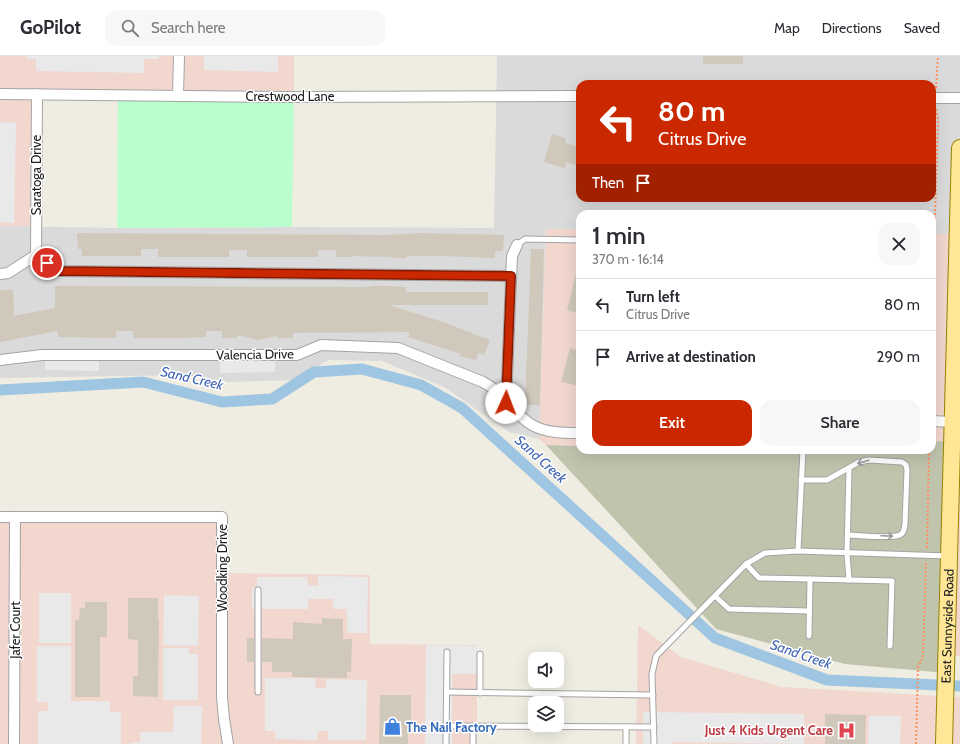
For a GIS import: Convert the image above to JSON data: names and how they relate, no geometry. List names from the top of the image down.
{
  "streets": {
    "main road": ["East Sunnyside Road"],
    "street": [
      "Crestwood Lane",
      "Saratoga Drive",
      "Valencia Drive",
      "Woodking Drive",
      "Jafer Court"
    ]
  },
  "crossings": [
    ["Crestwood Lane", "Saratoga Drive"],
    ["Woodking Drive", "Jafer Court"]
  ],
  "water": ["Sand Creek"],
  "places": {
    "shop": ["The Nail Factory"],
    "hospital": ["Just 4 Kids Urgent Care"]
  },
  "page": {
    "header": "GoPilot",
    "search": "Search here",
    "nav": ["Map", "Directions", "Saved"],
    "turn": ["80 m", "Citrus Drive"],
    "then": "Then",
    "heading": ["1 min", "370 m · 16:14"],
    "list": [
      {
        "name": "Turn left",
        "note": "Citrus Drive",
        "value": "80 m"
      },
      {
        "name": "Arrive at destination",
        "value": "290 m"
      }
    ],
    "buttons": ["Exit", "Share"]
  }
}
